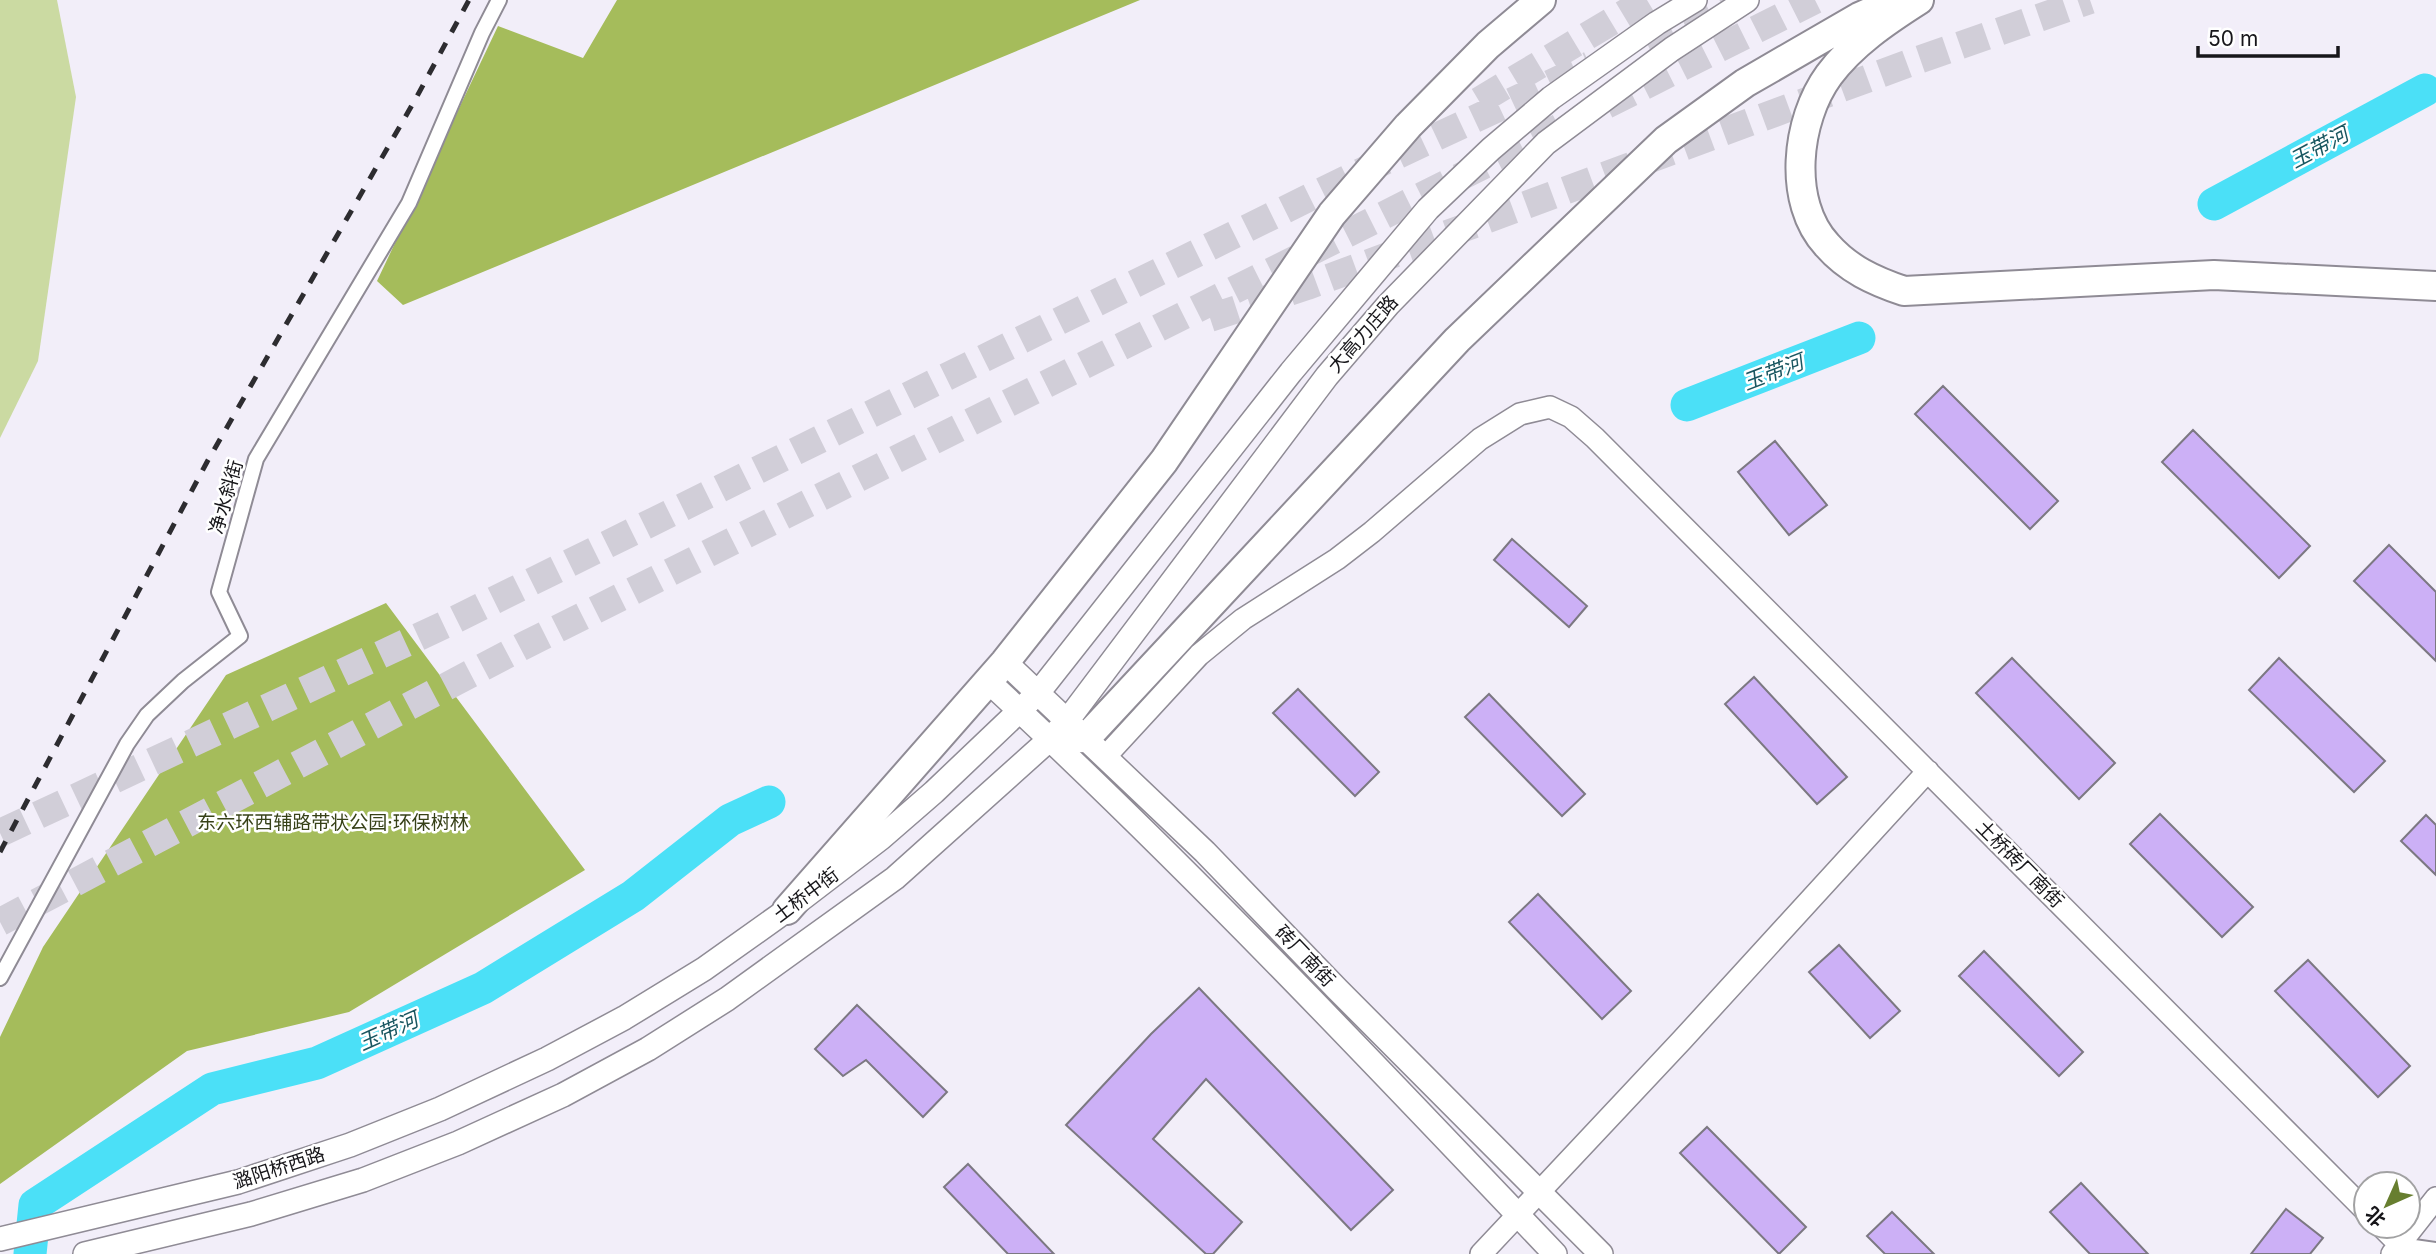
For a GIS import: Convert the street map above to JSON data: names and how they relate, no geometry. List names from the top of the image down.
{
  "streets": {
    "main road": [
      "大高力庄路",
      "土桥中街",
      "砖厂南街",
      "潞阳桥西路"
    ],
    "street": ["净水斜街", "土桥砖厂南街"]
  },
  "crossings": [
    ["大高力庄路", "土桥砖厂南街"],
    ["大高力庄路", "土桥中街"],
    ["大高力庄路", "砖厂南街"],
    ["大高力庄路", "潞阳桥西路"],
    ["土桥砖厂南街", "砖厂南街"],
    ["土桥中街", "砖厂南街"],
    ["土桥中街", "潞阳桥西路"]
  ],
  "water": ["玉带河"],
  "parks": ["东六环西辅路带状公园·环保树林"],
  "scale_bar": "50 m",
  "north": "bottom left"
}
